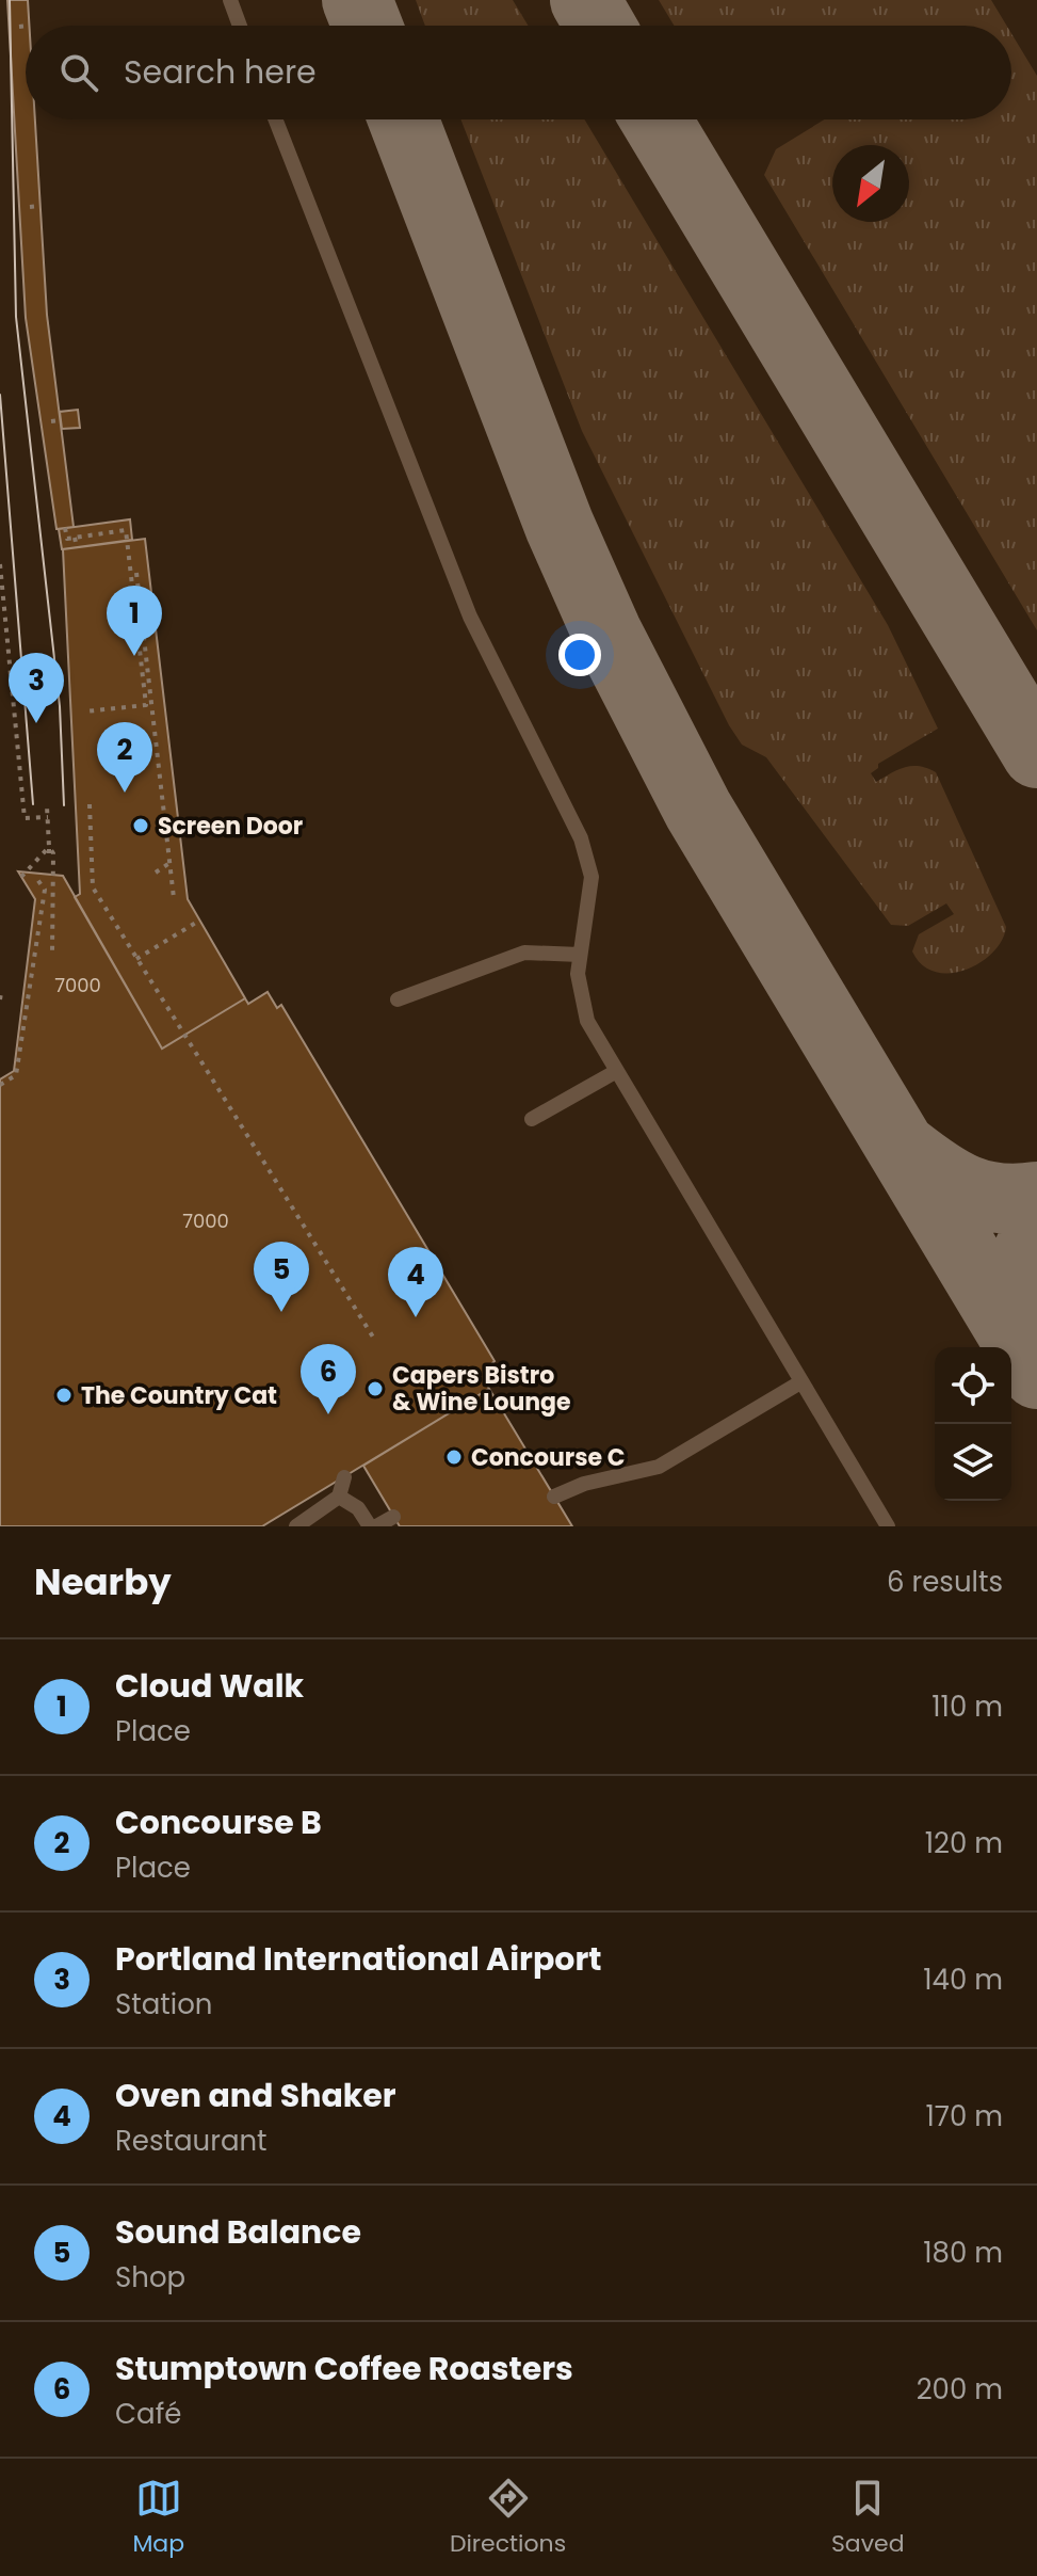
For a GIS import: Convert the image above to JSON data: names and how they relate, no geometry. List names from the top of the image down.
{
  "places": [
    "Screen Door",
    "Capers Bistro & Wine Lounge",
    "The Country Cat",
    "Concourse C"
  ],
  "house_numbers": ["7000", "7000"],
  "north": "bottom left",
  "page": {
    "search": "Search here",
    "pins": [
      "1",
      "3",
      "2",
      "5",
      "4",
      "6"
    ],
    "heading": ["Nearby", "6 results"],
    "list": [
      {
        "mark": "1",
        "name": "Cloud Walk",
        "note": "Place",
        "value": "110 m"
      },
      {
        "mark": "2",
        "name": "Concourse B",
        "note": "Place",
        "value": "120 m"
      },
      {
        "mark": "3",
        "name": "Portland International Airport",
        "note": "Station",
        "value": "140 m"
      },
      {
        "mark": "4",
        "name": "Oven and Shaker",
        "note": "Restaurant",
        "value": "170 m"
      },
      {
        "mark": "5",
        "name": "Sound Balance",
        "note": "Shop",
        "value": "180 m"
      },
      {
        "mark": "6",
        "name": "Stumptown Coffee Roasters",
        "note": "Café",
        "value": "200 m"
      }
    ],
    "nav": ["Map", "Directions", "Saved"]
  }
}
